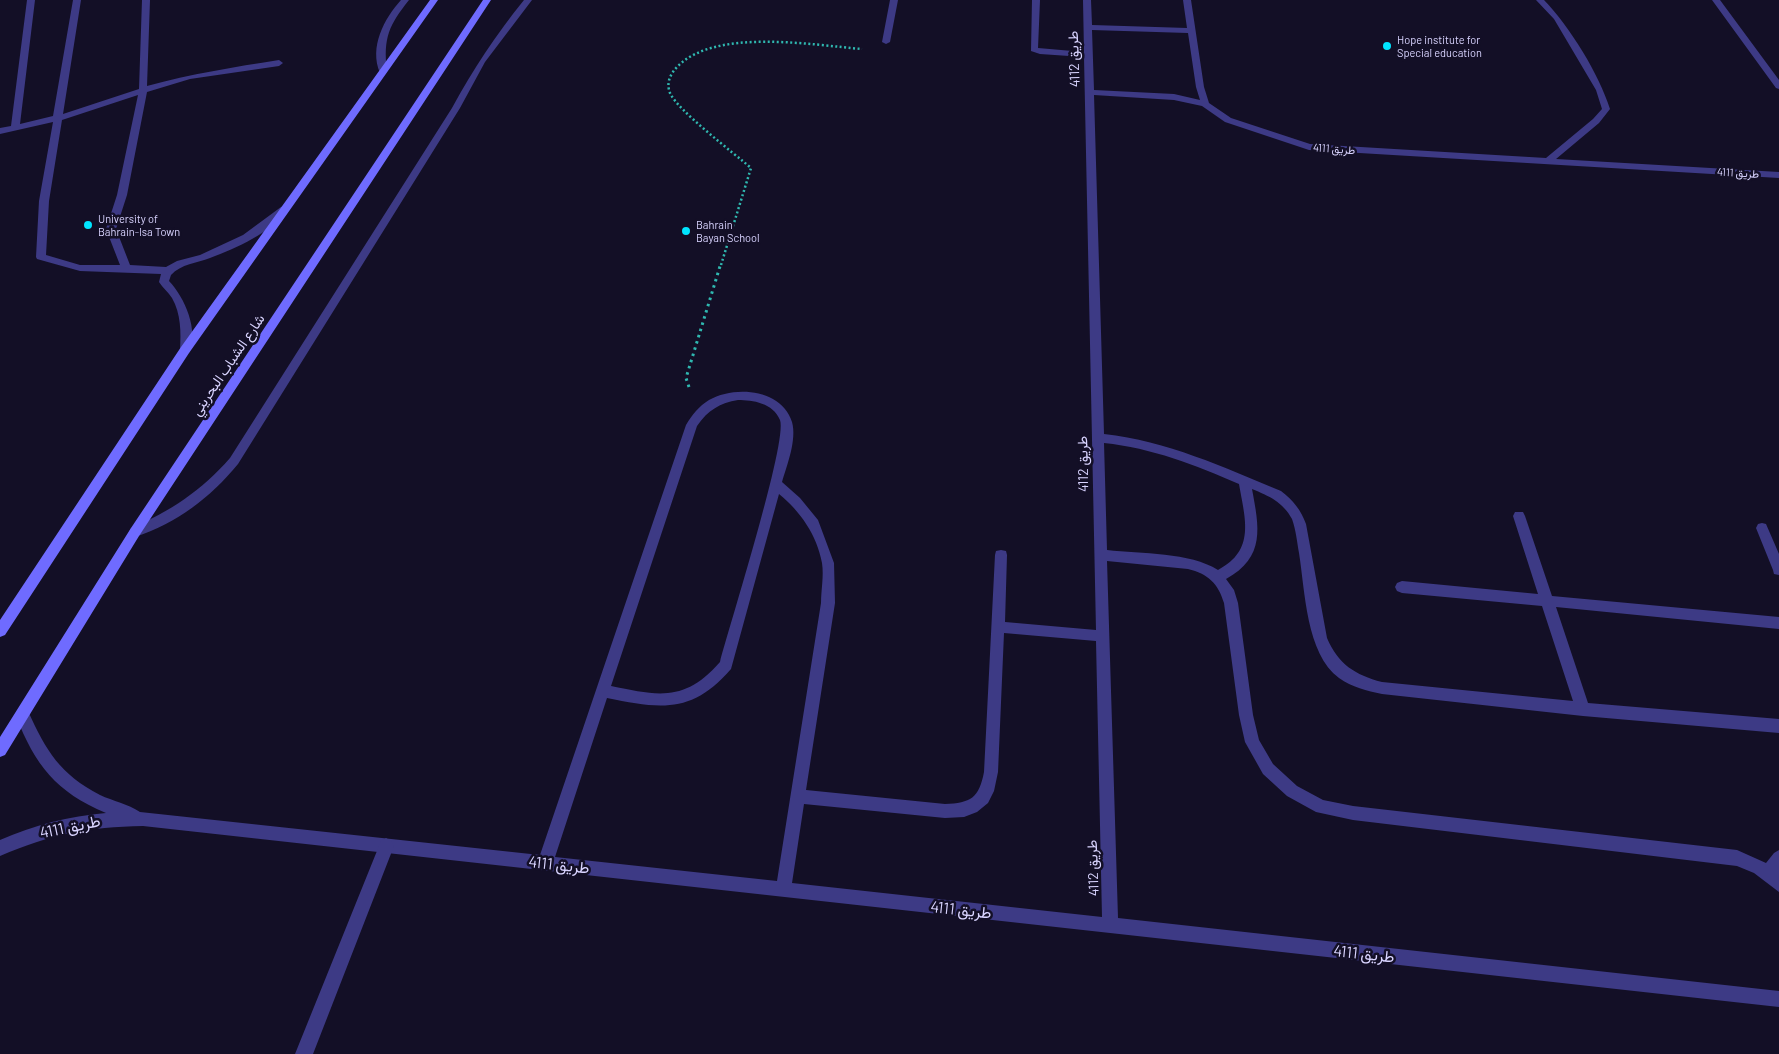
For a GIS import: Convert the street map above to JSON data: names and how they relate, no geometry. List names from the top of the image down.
{
  "streets": {
    "street": ["طريق 4112", "طريق 4111", "شارع الشباب البحريني"]
  },
  "crossings": [
    ["طريق 4112", "طريق 4111"],
    ["طريق 4111", "شارع الشباب البحريني"]
  ],
  "places": ["Hope institute for Special education", "University of Bahrain-Isa Town", "Bahrain Bayan School"]
}
